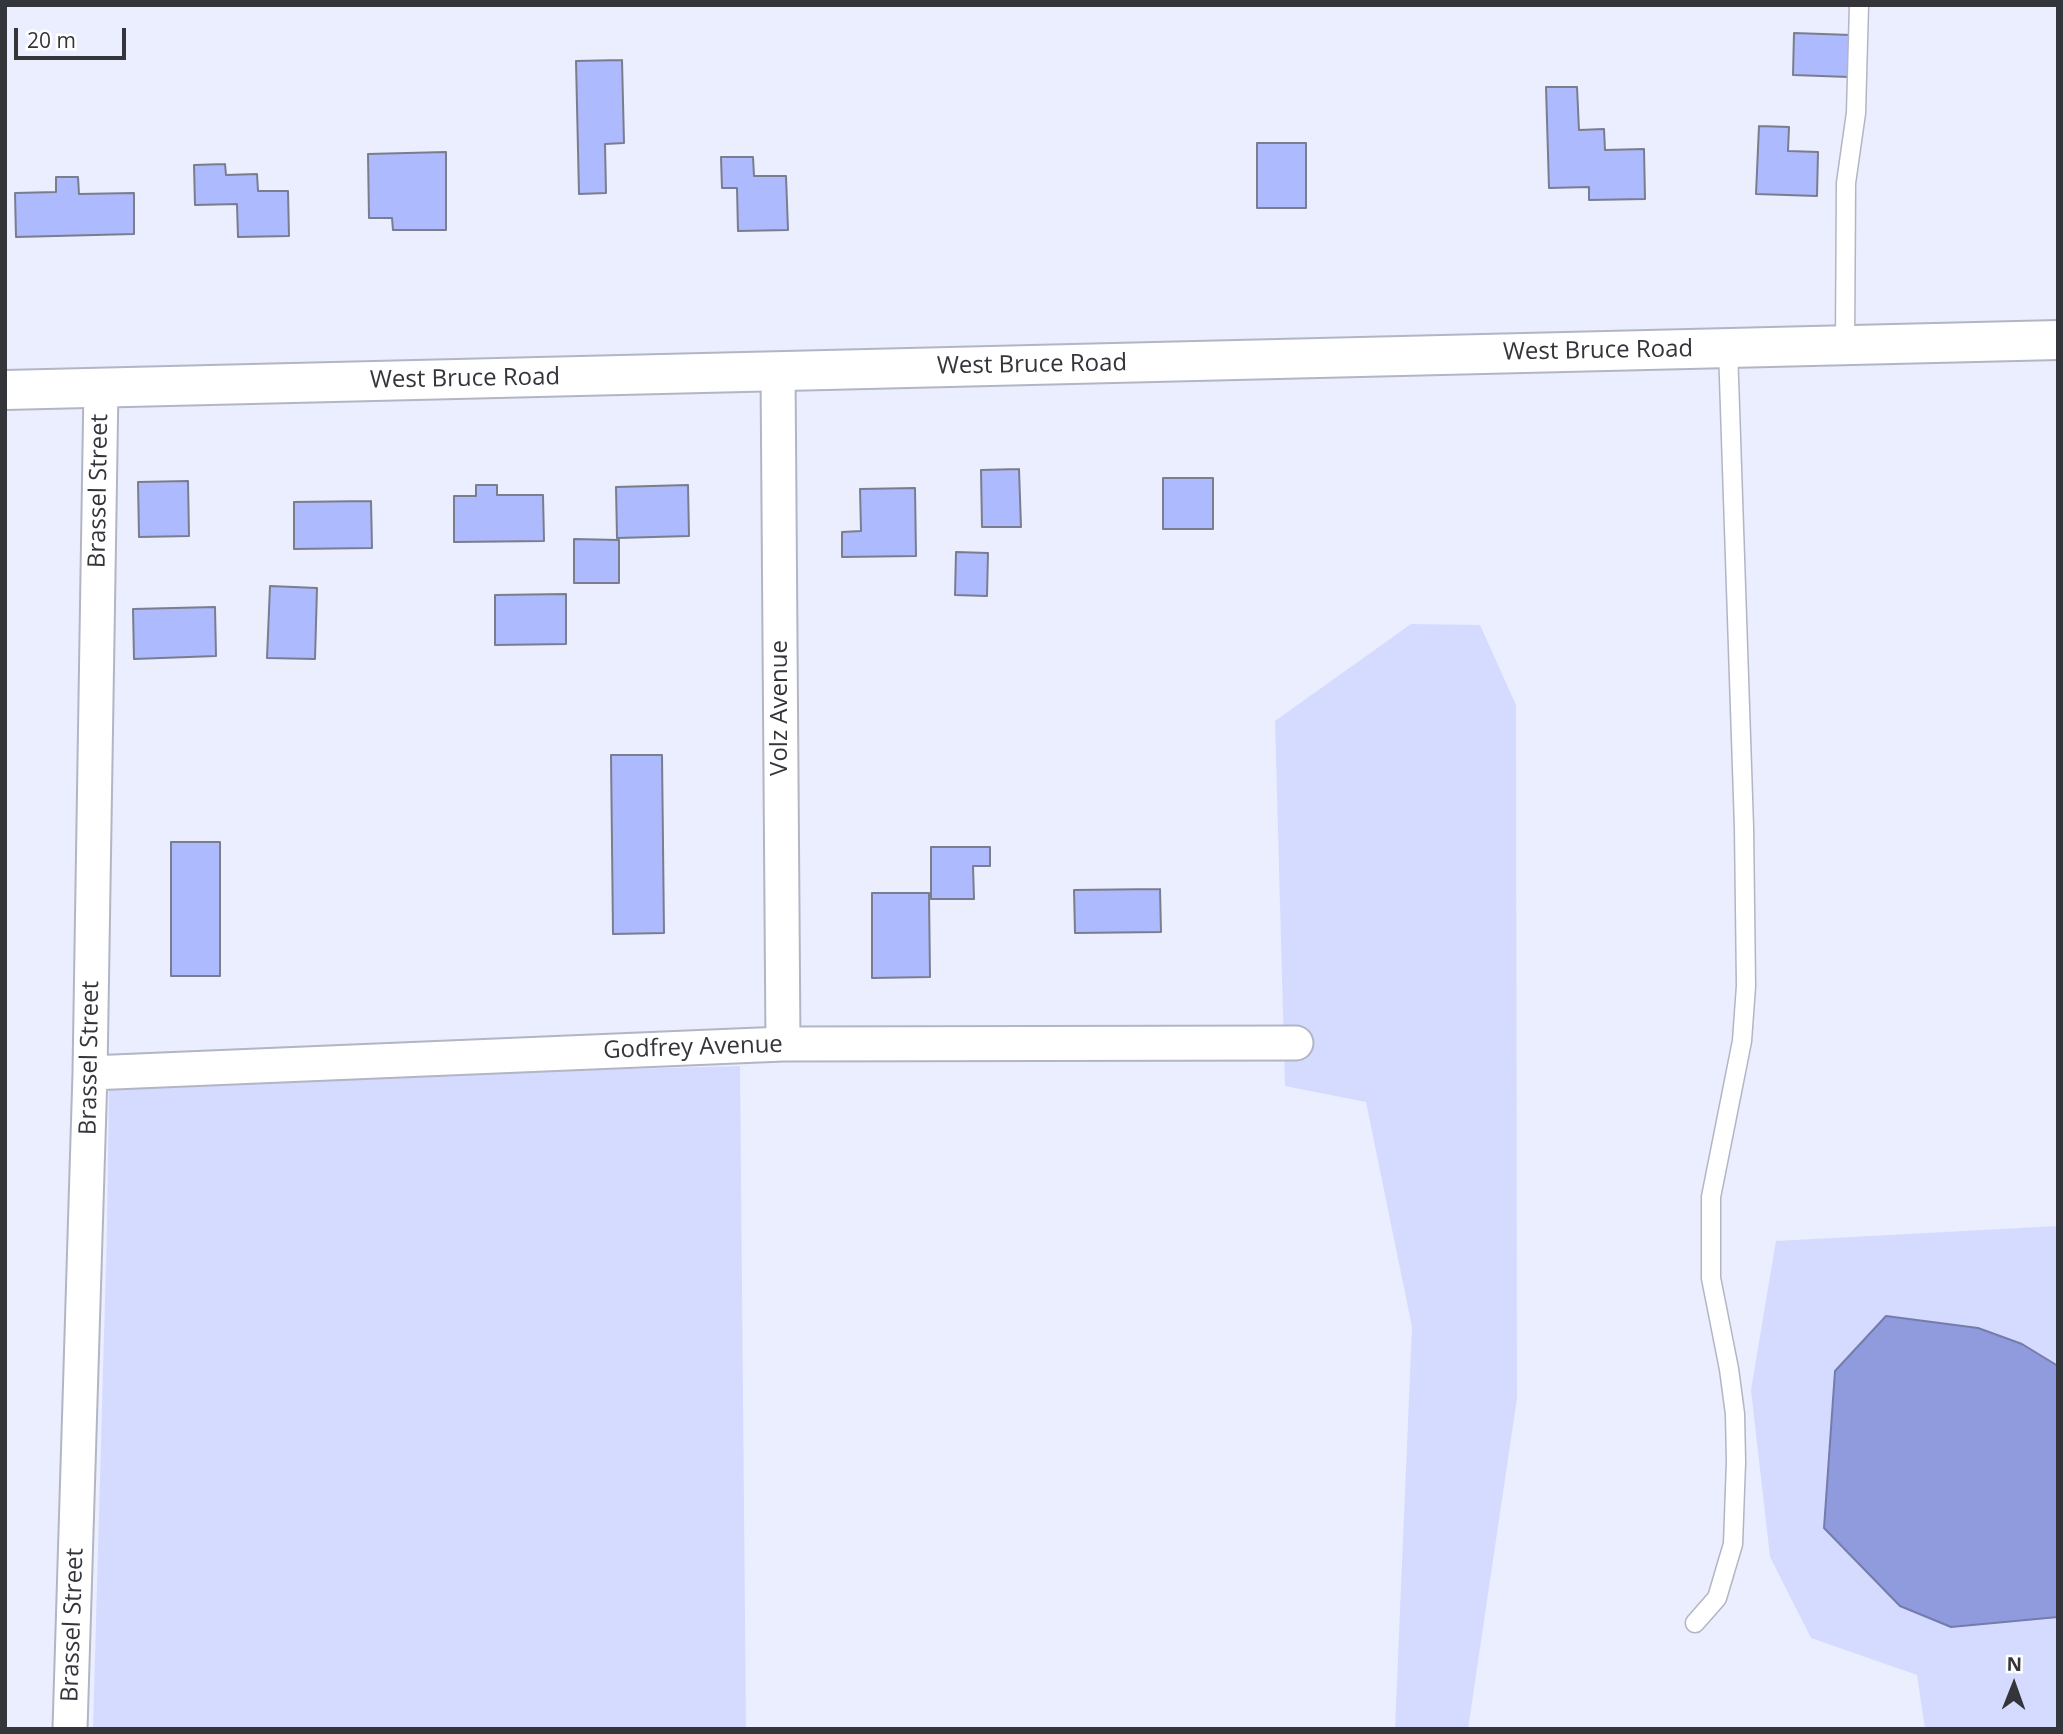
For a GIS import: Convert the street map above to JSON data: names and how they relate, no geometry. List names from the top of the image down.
{
  "streets": {
    "street": [
      "West Bruce Road",
      "Brassel Street",
      "Volz Avenue",
      "Godfrey Avenue"
    ]
  },
  "crossings": [
    ["West Bruce Road", "Brassel Street"],
    ["West Bruce Road", "Volz Avenue"],
    ["Brassel Street", "Godfrey Avenue"],
    ["Volz Avenue", "Godfrey Avenue"]
  ],
  "scale_bar": "20 m",
  "north": "top"
}
